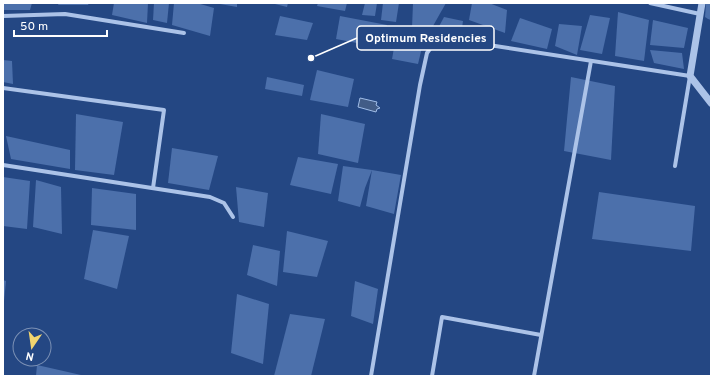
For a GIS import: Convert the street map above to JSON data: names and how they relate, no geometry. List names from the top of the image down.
{
  "places": ["Optimum Residencies"],
  "scale_bar": "50 m",
  "north": "bottom"
}
